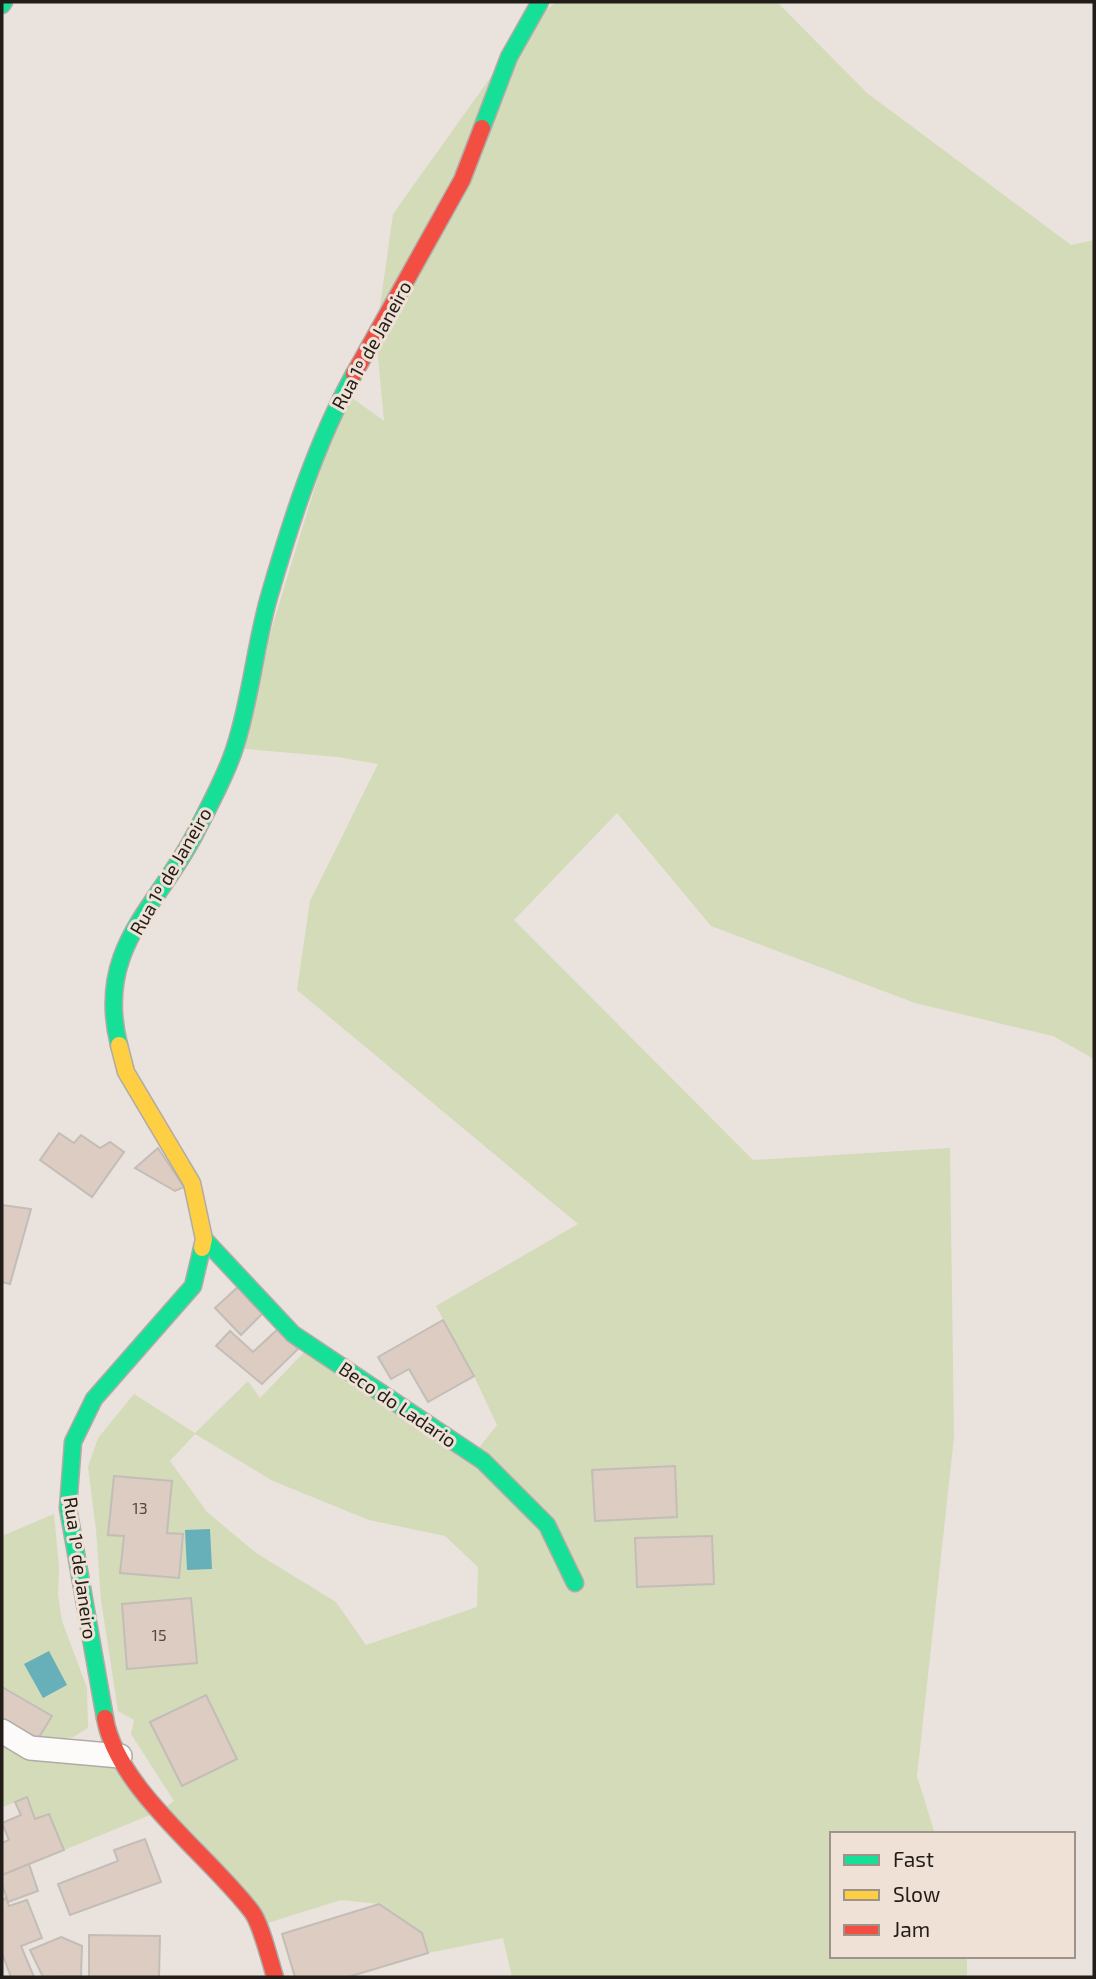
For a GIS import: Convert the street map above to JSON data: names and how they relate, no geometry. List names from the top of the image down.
{
  "streets": {
    "street": ["Rua 1º de Janeiro", "Beco do Ladario"]
  },
  "crossings": [
    ["Rua 1º de Janeiro", "Beco do Ladario"]
  ],
  "house_numbers": ["13", "15"],
  "legend": ["Fast", "Slow", "Jam"]
}
